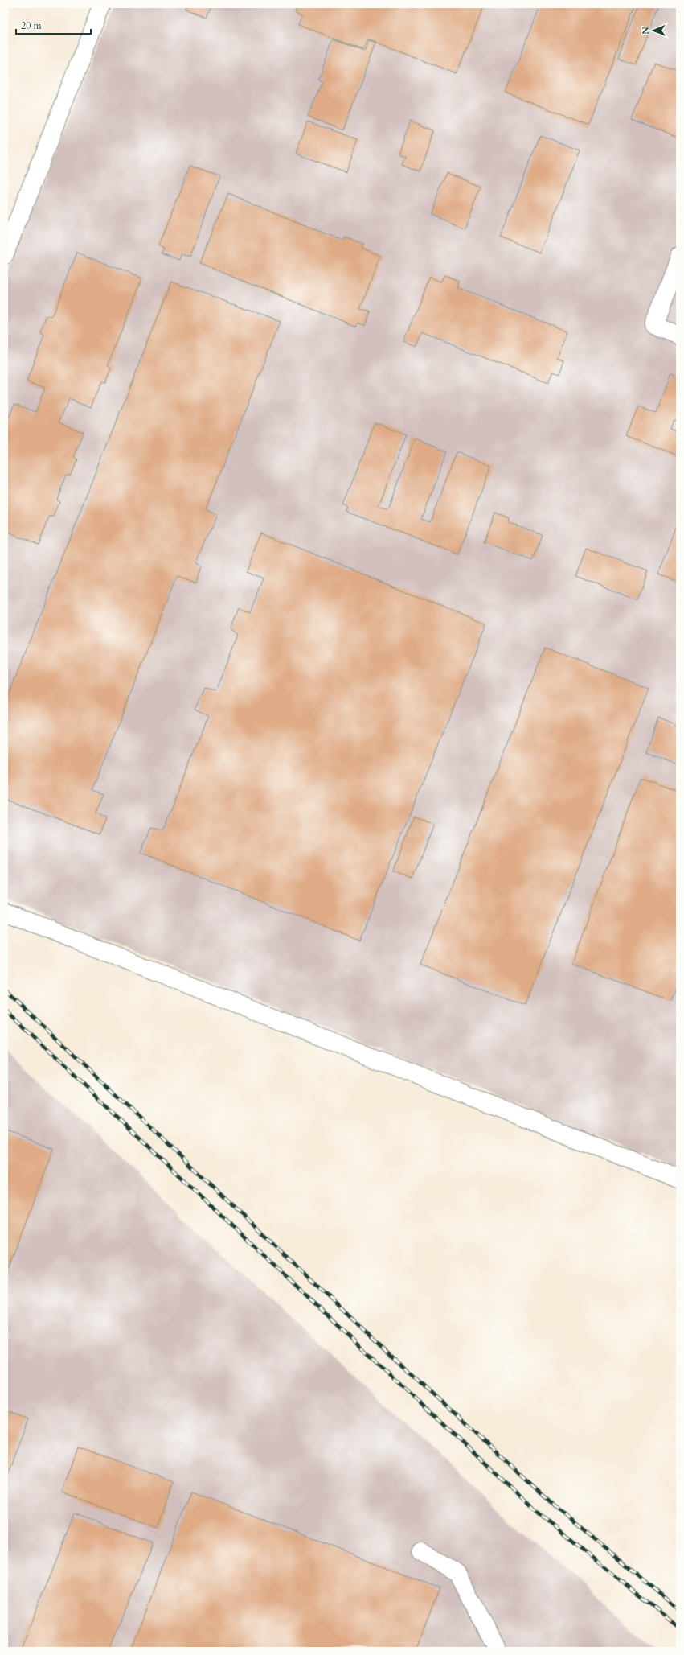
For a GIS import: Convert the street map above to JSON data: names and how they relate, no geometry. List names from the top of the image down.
{
  "scale_bar": "20 m",
  "north": "left"
}
